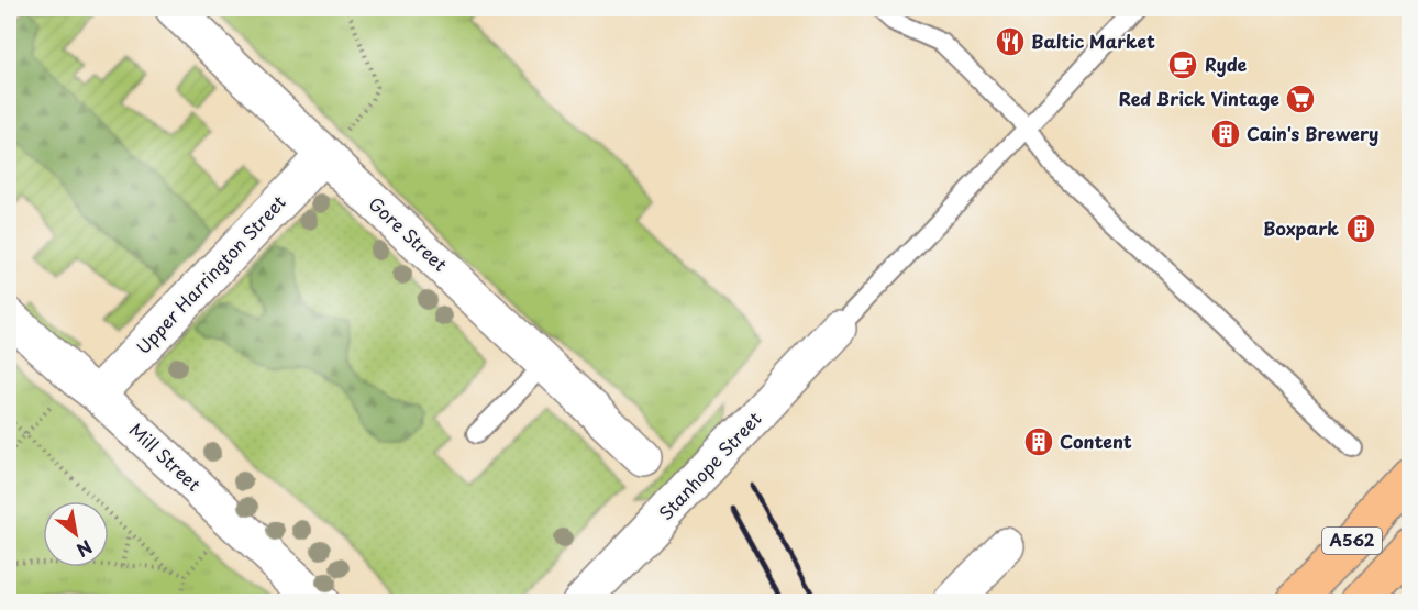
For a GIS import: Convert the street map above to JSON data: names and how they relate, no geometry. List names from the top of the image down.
{
  "streets": {
    "highway": ["A562"],
    "street": [
      "Gore Street",
      "Upper Harrington Street",
      "Mill Street",
      "Stanhope Street"
    ]
  },
  "crossings": [
    ["Gore Street", "Upper Harrington Street"],
    ["Upper Harrington Street", "Mill Street"]
  ],
  "places": {
    "restaurant": ["Baltic Market"],
    "cafe": ["Ryde"],
    "supermarket": ["Red Brick Vintage"],
    "building": ["Cain's Brewery", "Boxpark", "Content"]
  },
  "north": "bottom right"
}
